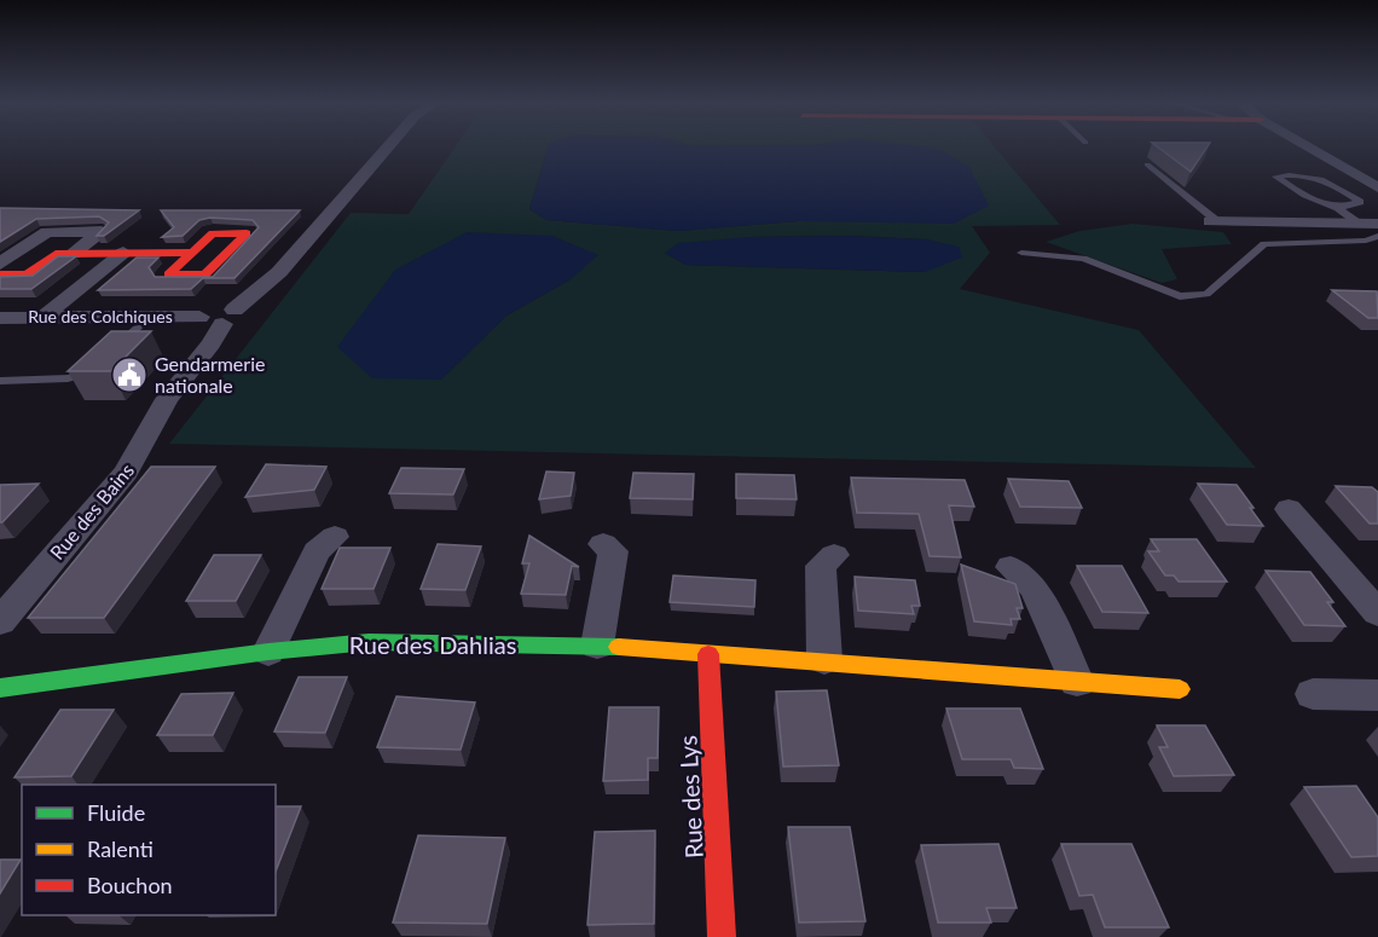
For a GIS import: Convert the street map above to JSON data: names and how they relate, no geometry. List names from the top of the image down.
{
  "streets": {
    "street": [
      "Rue des Colchiques",
      "Rue des Bains",
      "Rue des Dahlias",
      "Rue des Lys"
    ]
  },
  "crossings": [
    ["Rue des Colchiques", "Rue des Bains"],
    ["Rue des Dahlias", "Rue des Lys"]
  ],
  "places": {
    "public building": ["Gendarmerie nationale"]
  },
  "legend": ["Fluide", "Ralenti", "Bouchon"]
}
